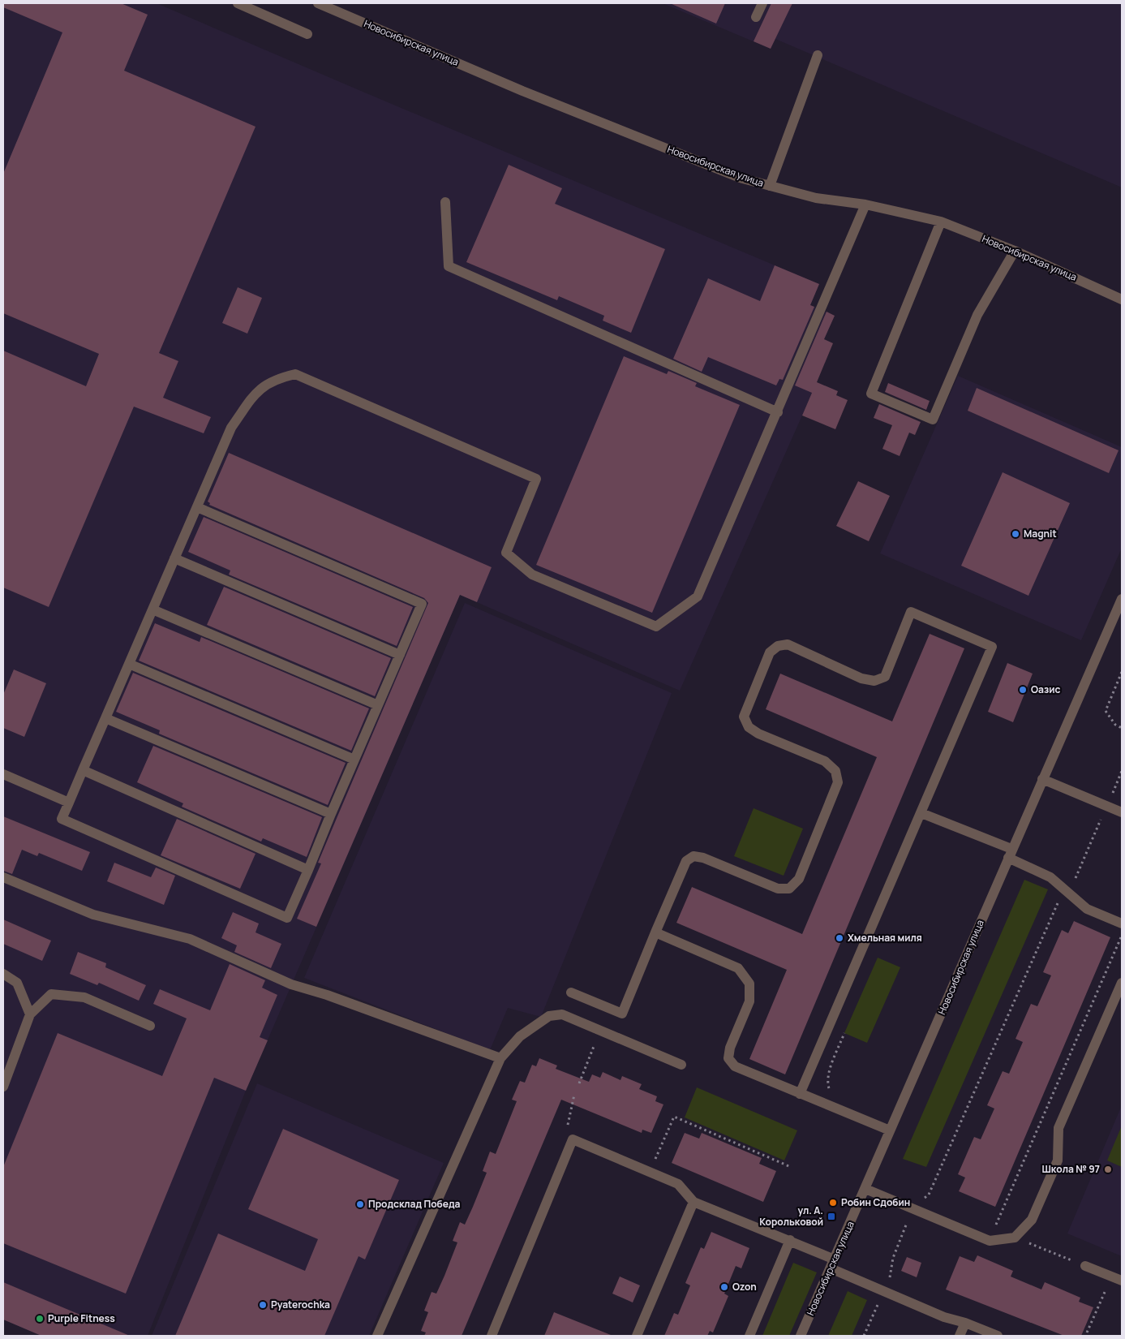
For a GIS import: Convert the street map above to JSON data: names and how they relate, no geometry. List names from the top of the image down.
{
  "streets": {
    "street": ["Новосибирская улица"]
  },
  "places": {
    "other": [
      "Magnit",
      "Оазис",
      "Хмельная миля",
      "Школа № 97",
      "Робин Сдобин",
      "Продсклад Победа",
      "Ozon",
      "Pyaterochka",
      "Purple Fitness"
    ],
    "transit": ["ул. А. Корольковой"]
  }
}
